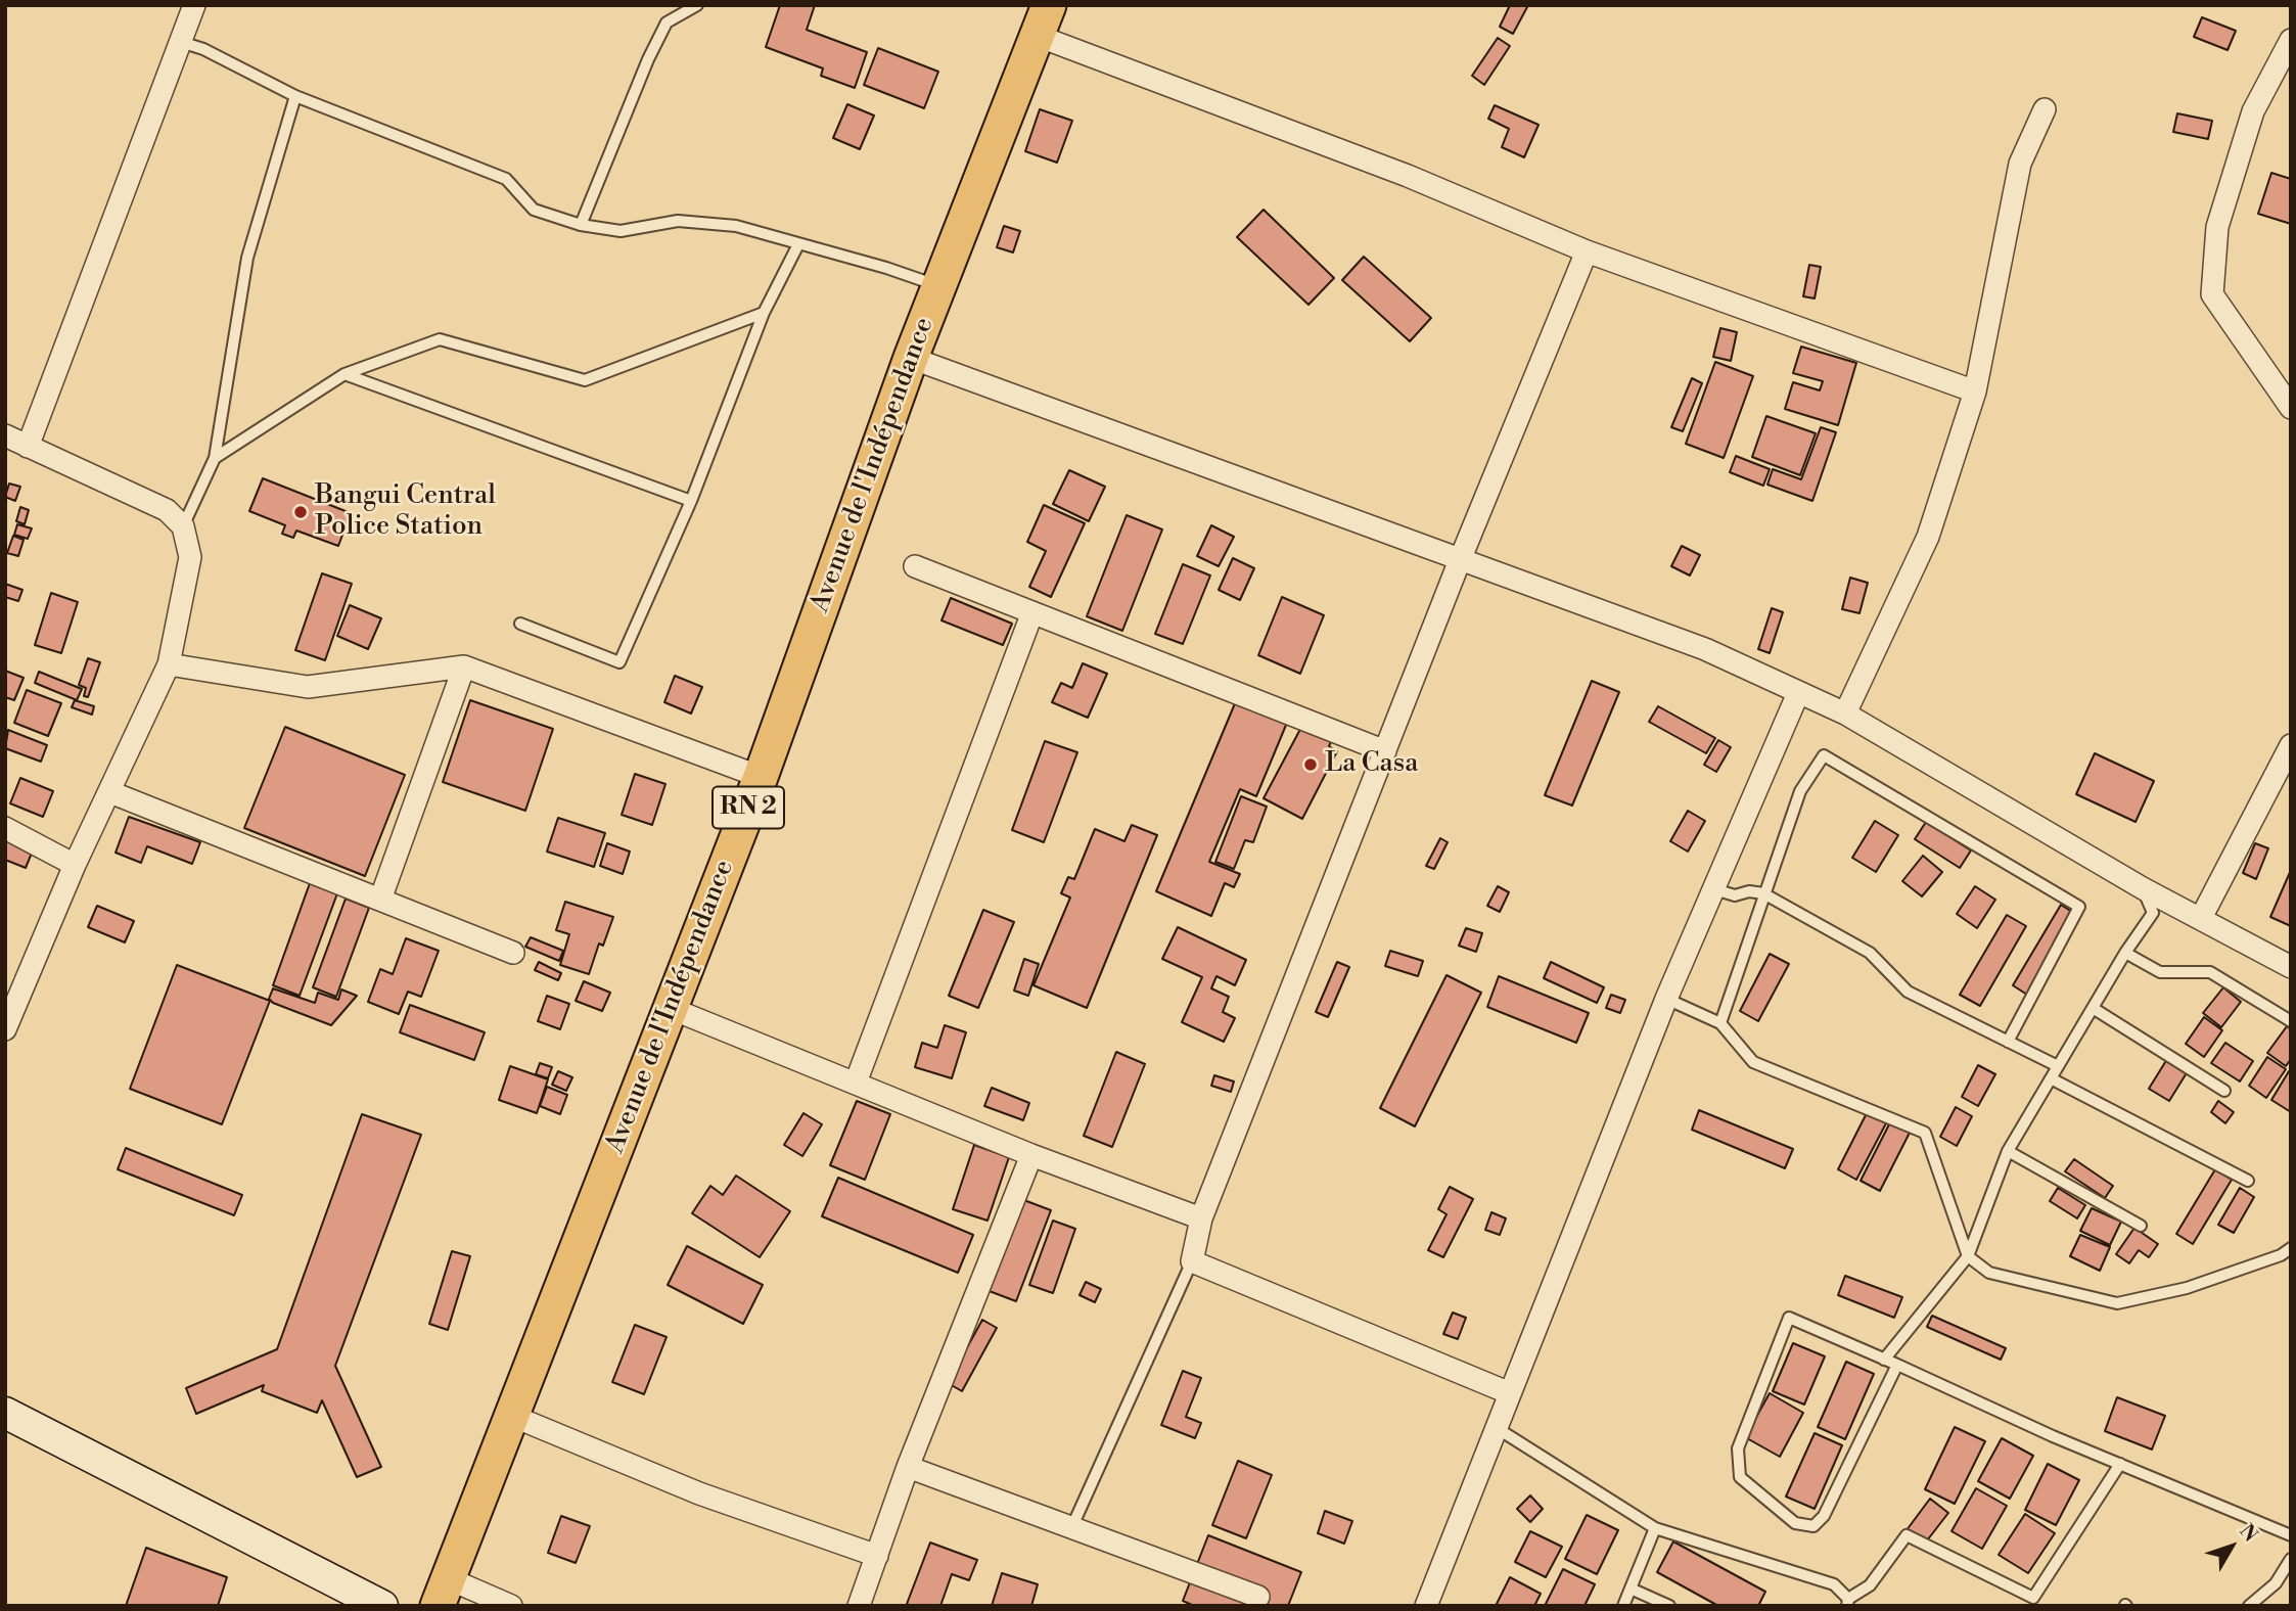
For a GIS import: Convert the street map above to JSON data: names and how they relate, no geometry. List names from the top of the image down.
{
  "streets": {
    "main road": ["Avenue de l'Indépendance", "RN 2"]
  },
  "places": ["Bangui Central Police Station", "La Casa"],
  "north": "top right"
}
